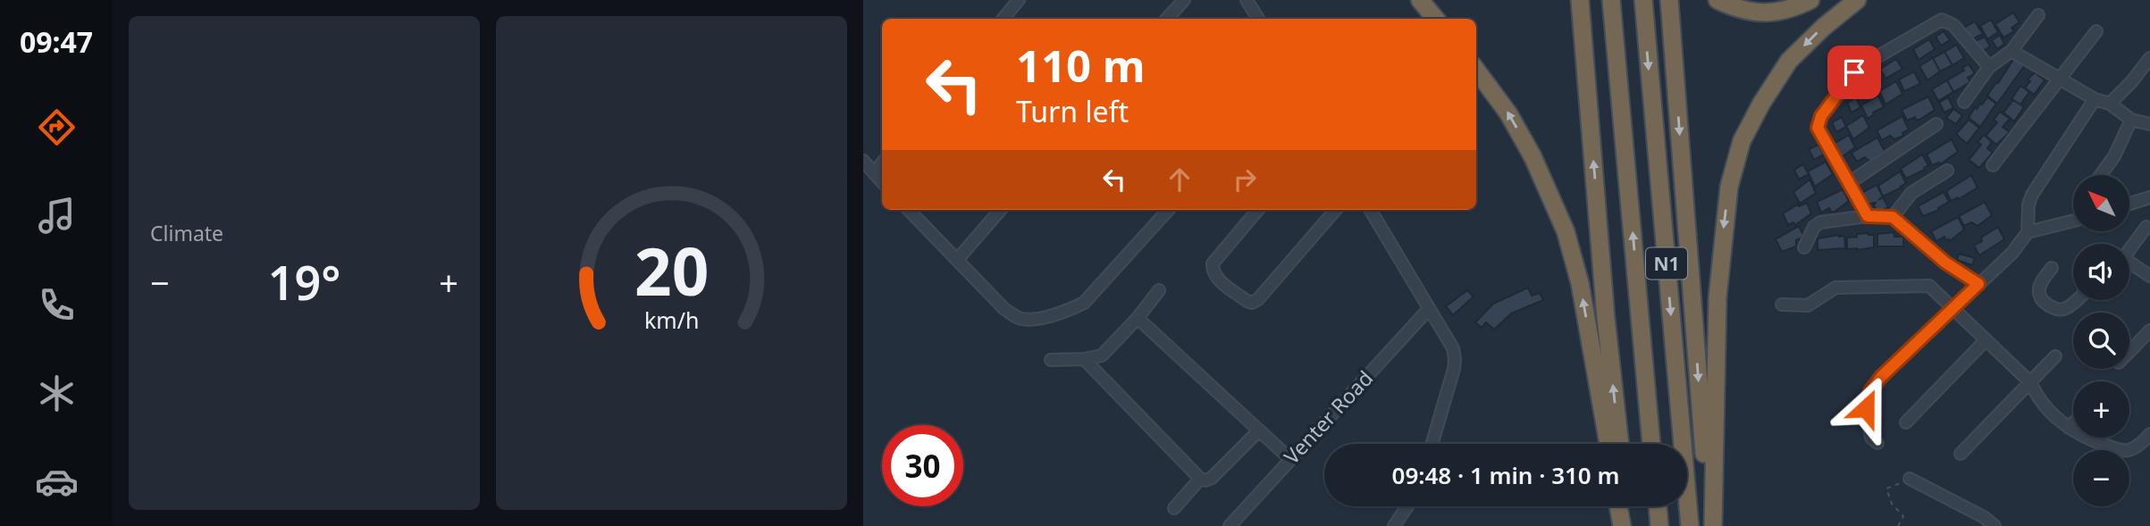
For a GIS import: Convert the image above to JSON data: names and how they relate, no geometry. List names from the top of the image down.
{
  "streets": {
    "highway": ["N1"],
    "street": ["Venter Road"]
  },
  "north": "top left",
  "page": {
    "tabs": "09:47",
    "tile": "Climate",
    "turn": ["110 m", "Turn left"],
    "map_buttons": ["+", "−"],
    "heat": ["−", "19°", "+"],
    "limit": "30",
    "trip": "09:48 · 1 min · 310 m",
    "gauge": ["20", "km/h"]
  }
}
